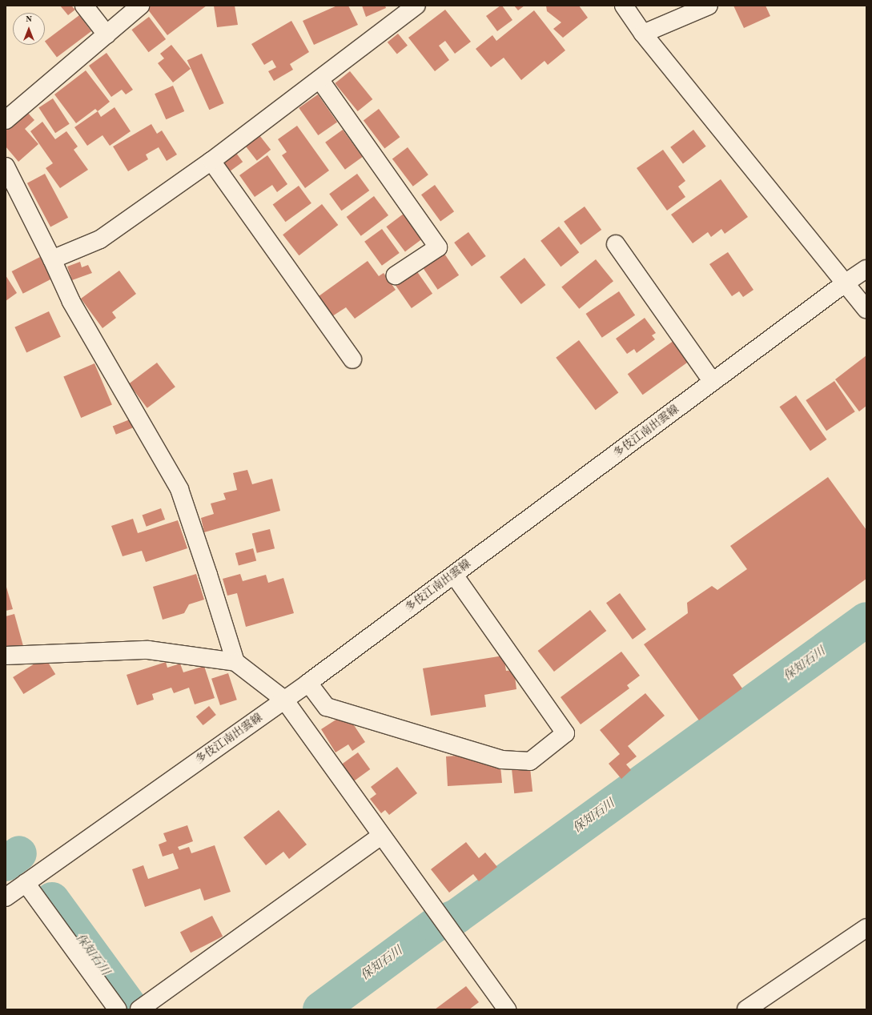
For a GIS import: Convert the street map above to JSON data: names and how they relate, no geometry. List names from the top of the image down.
{
  "streets": {
    "street": ["多伎江南出雲線"]
  },
  "water": ["保知石川"],
  "north": "top"
}
